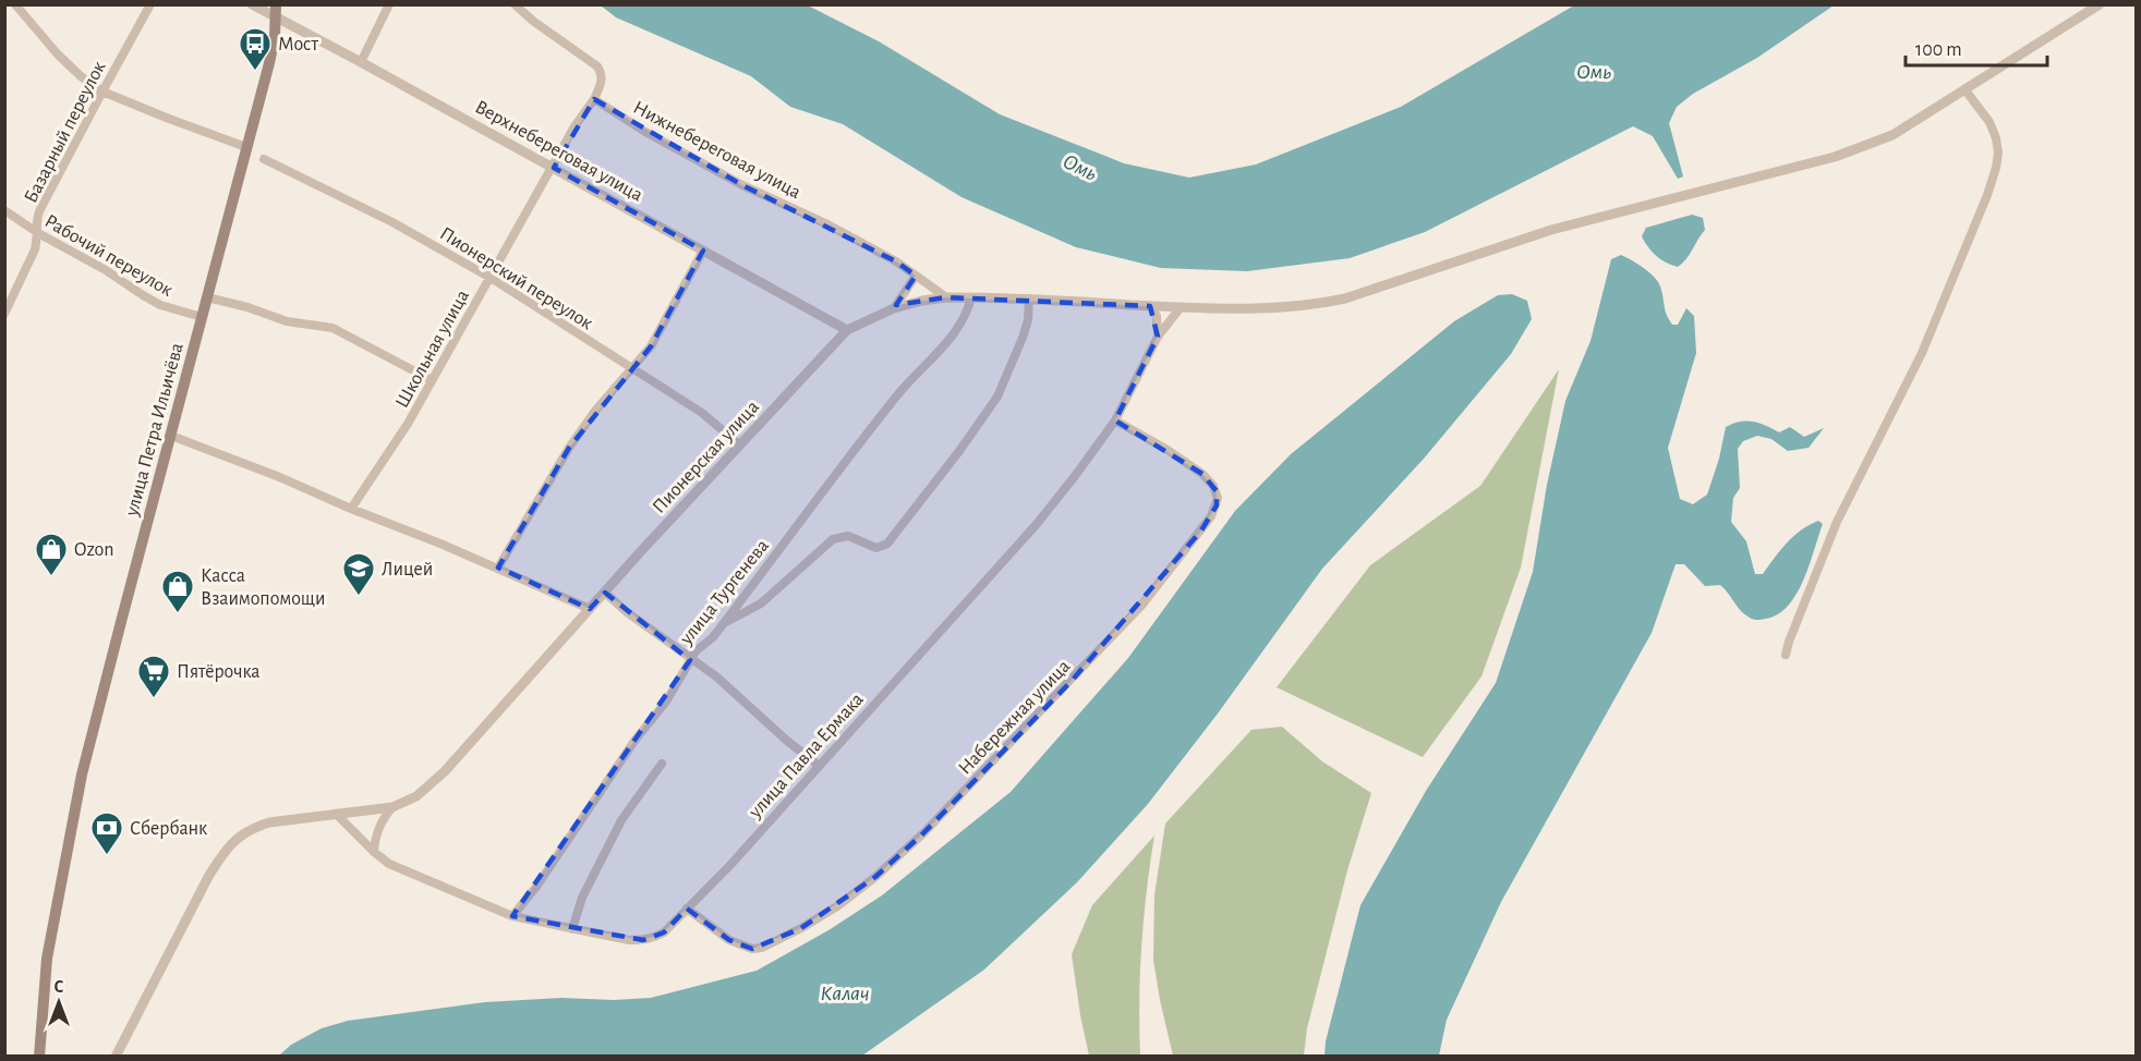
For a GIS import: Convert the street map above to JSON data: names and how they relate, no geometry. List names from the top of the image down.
{
  "streets": {
    "main road": ["улица Петра Ильичёва"],
    "street": [
      "Базарный переулок",
      "Нижнебереговая улица",
      "Верхнебереговая улица",
      "Рабочий переулок",
      "Пионерский переулок",
      "Школьная улица",
      "Пионерская улица",
      "улица Тургенева",
      "Набережная улица",
      "улица Павла Ермака"
    ]
  },
  "crossings": [
    ["Базарный переулок", "Рабочий переулок"],
    ["Нижнебереговая улица", "Школьная улица"],
    ["Нижнебереговая улица", "Пионерская улица"],
    ["Верхнебереговая улица", "Школьная улица"],
    ["Верхнебереговая улица", "улица Петра Ильичёва"],
    ["Верхнебереговая улица", "Пионерская улица"],
    ["Рабочий переулок", "улица Петра Ильичёва"],
    ["Пионерский переулок", "Школьная улица"],
    ["Пионерский переулок", "Пионерская улица"],
    ["Пионерская улица", "улица Тургенева"],
    ["Пионерская улица", "улица Павла Ермака"],
    ["улица Тургенева", "улица Павла Ермака"],
    ["Набережная улица", "улица Павла Ермака"]
  ],
  "water": ["Омь", "Калач"],
  "places": {
    "bus stop": ["Мост"],
    "shop": ["Ozon", "Касса Взаимопомощи"],
    "school or university": ["Лицей"],
    "supermarket": ["Пятёрочка"],
    "bank": ["Сбербанк"]
  },
  "scale_bar": "100 m",
  "north": "top"
}
